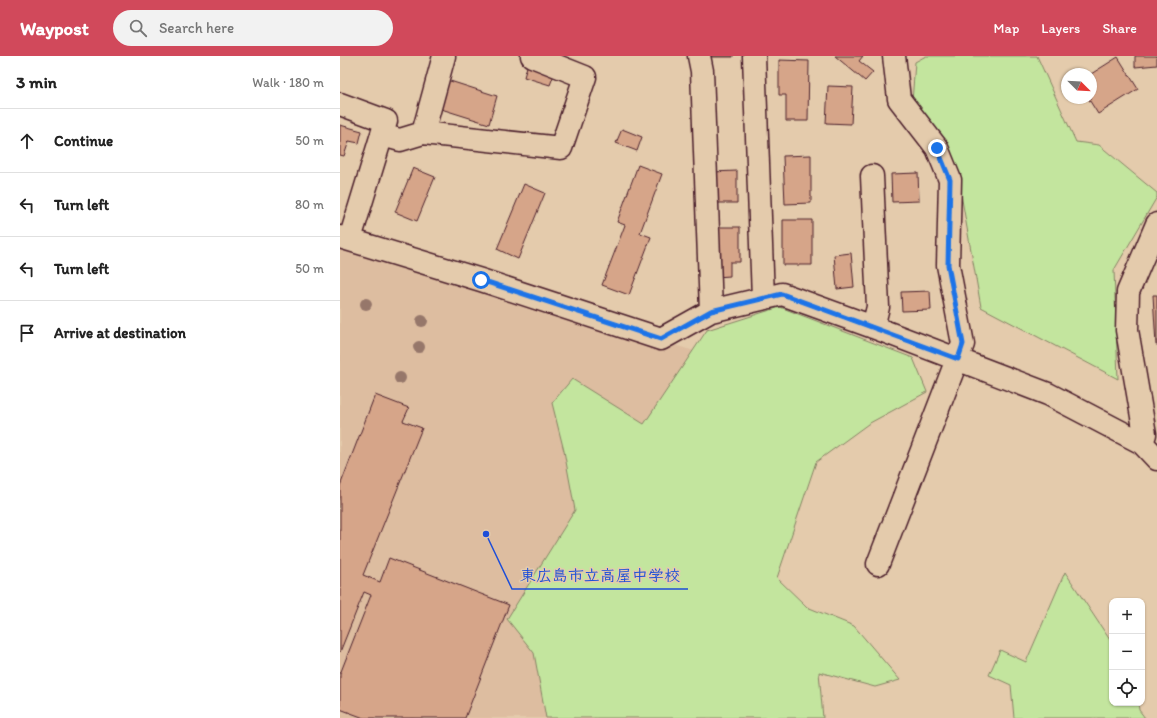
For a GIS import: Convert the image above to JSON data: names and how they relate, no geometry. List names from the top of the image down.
{
  "places": ["東広島市立高屋中学校"],
  "north": "bottom right",
  "page": {
    "header": "Waypost",
    "search": "Search here",
    "nav": ["Map", "Layers", "Share"],
    "heading": ["3 min", "Walk · 180 m"],
    "list": [
      ["Continue", "50 m"],
      ["Turn left", "80 m"],
      ["Turn left", "50 m"],
      "Arrive at destination"
    ],
    "map_buttons": ["+", "−"]
  }
}
